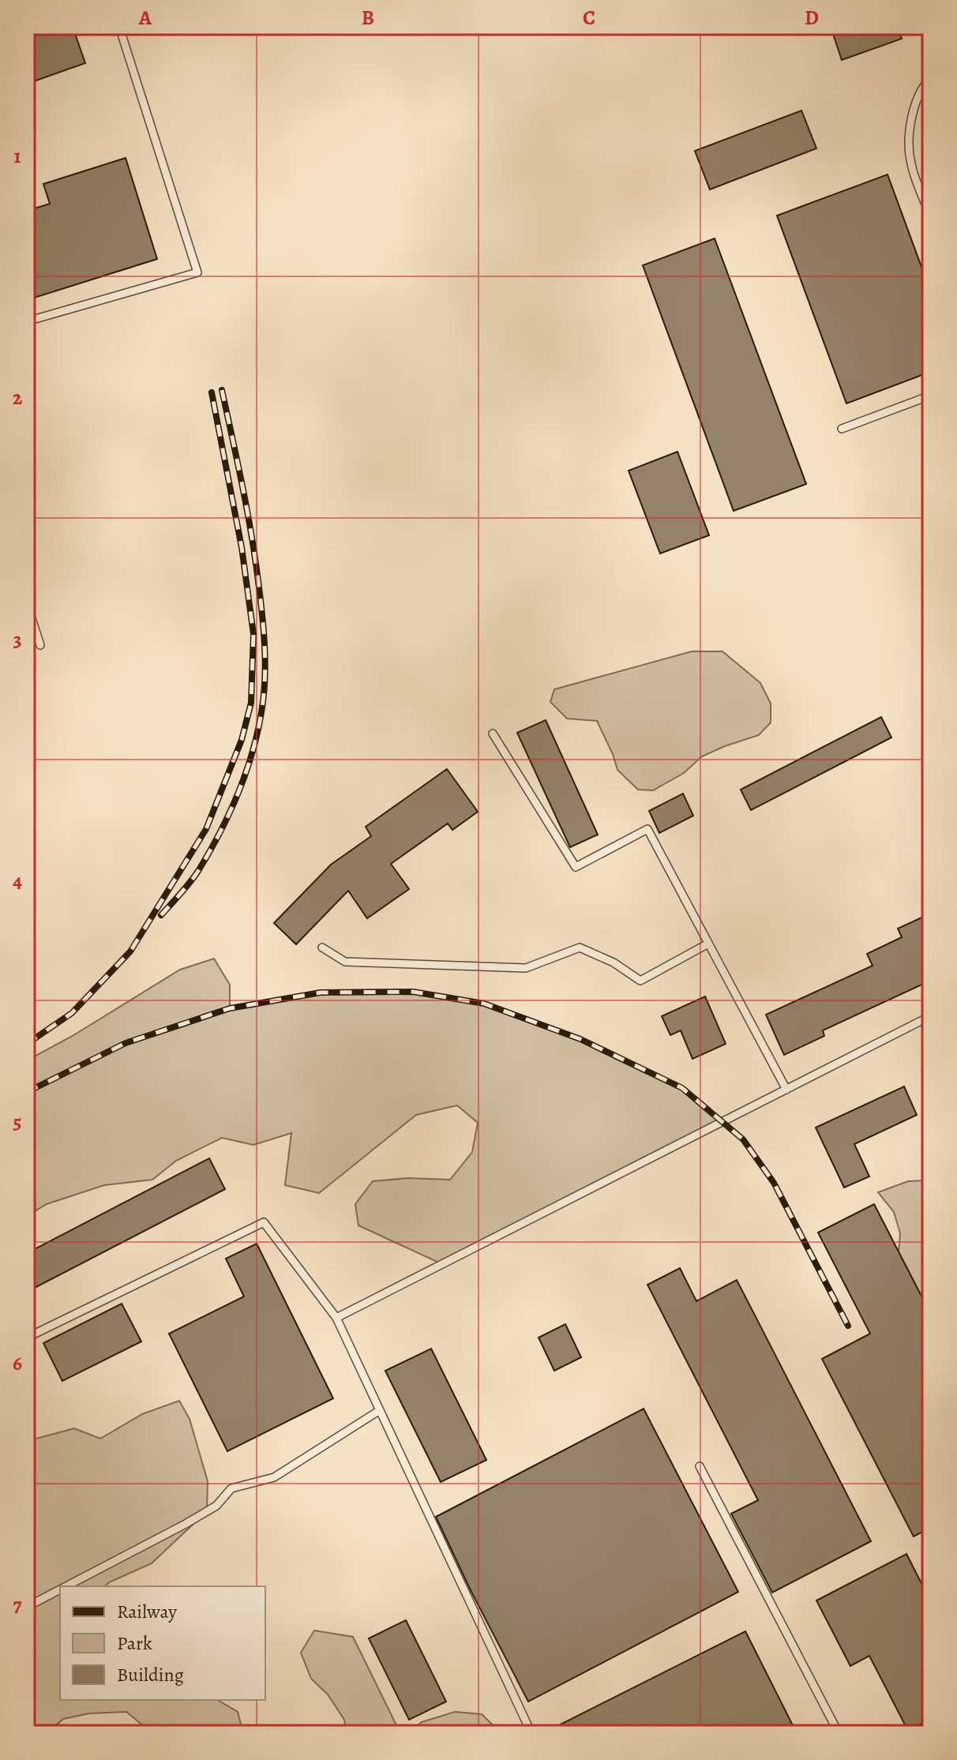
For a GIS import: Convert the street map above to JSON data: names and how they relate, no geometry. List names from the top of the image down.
{
  "legend": ["Railway", "Park", "Building"],
  "grid": {
    "columns": [
      "A",
      "B",
      "C",
      "D"
    ],
    "rows": [
      "1",
      "2",
      "3",
      "4",
      "5",
      "6",
      "7"
    ]
  }
}
